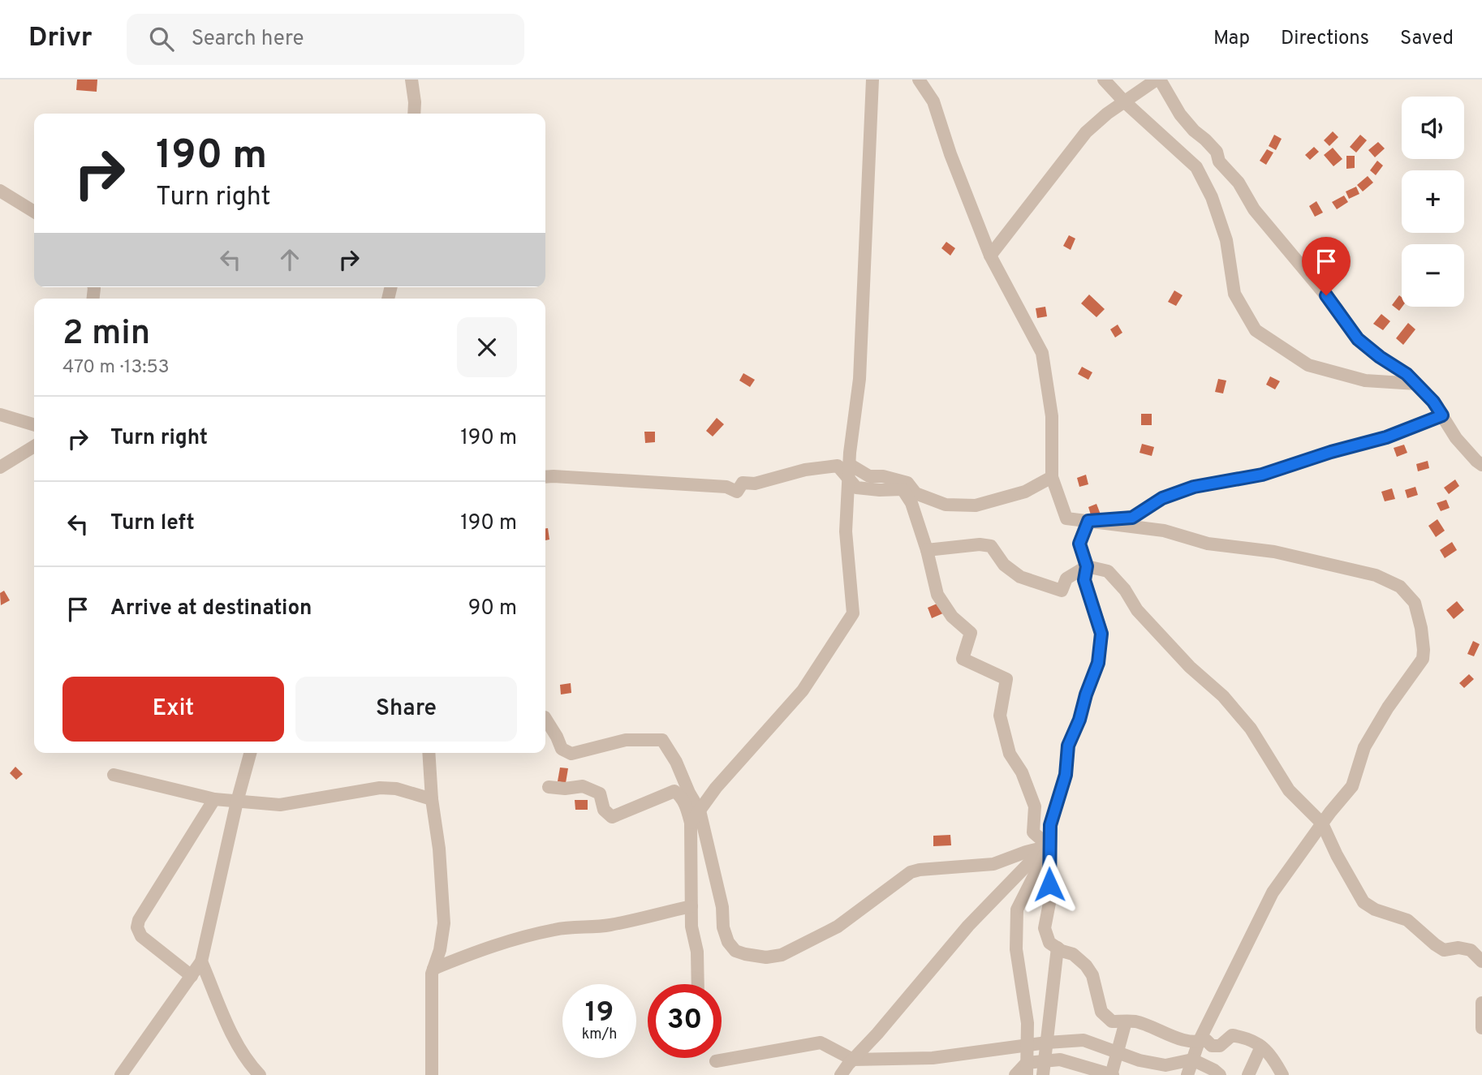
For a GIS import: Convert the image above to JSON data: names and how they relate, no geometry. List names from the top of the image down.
{
  "page": {
    "header": "Drivr",
    "search": "Search here",
    "nav": ["Map", "Directions", "Saved"],
    "map_buttons": ["+", "−"],
    "turn": ["190 m", "Turn right"],
    "heading": ["2 min", "470 m · 13:53"],
    "list": [
      {
        "name": "Turn right",
        "value": "190 m"
      },
      {
        "name": "Turn left",
        "value": "190 m"
      },
      {
        "name": "Arrive at destination",
        "value": "90 m"
      }
    ],
    "buttons": ["Exit", "Share"],
    "speed": "19 km/h",
    "limit": "30"
  }
}
